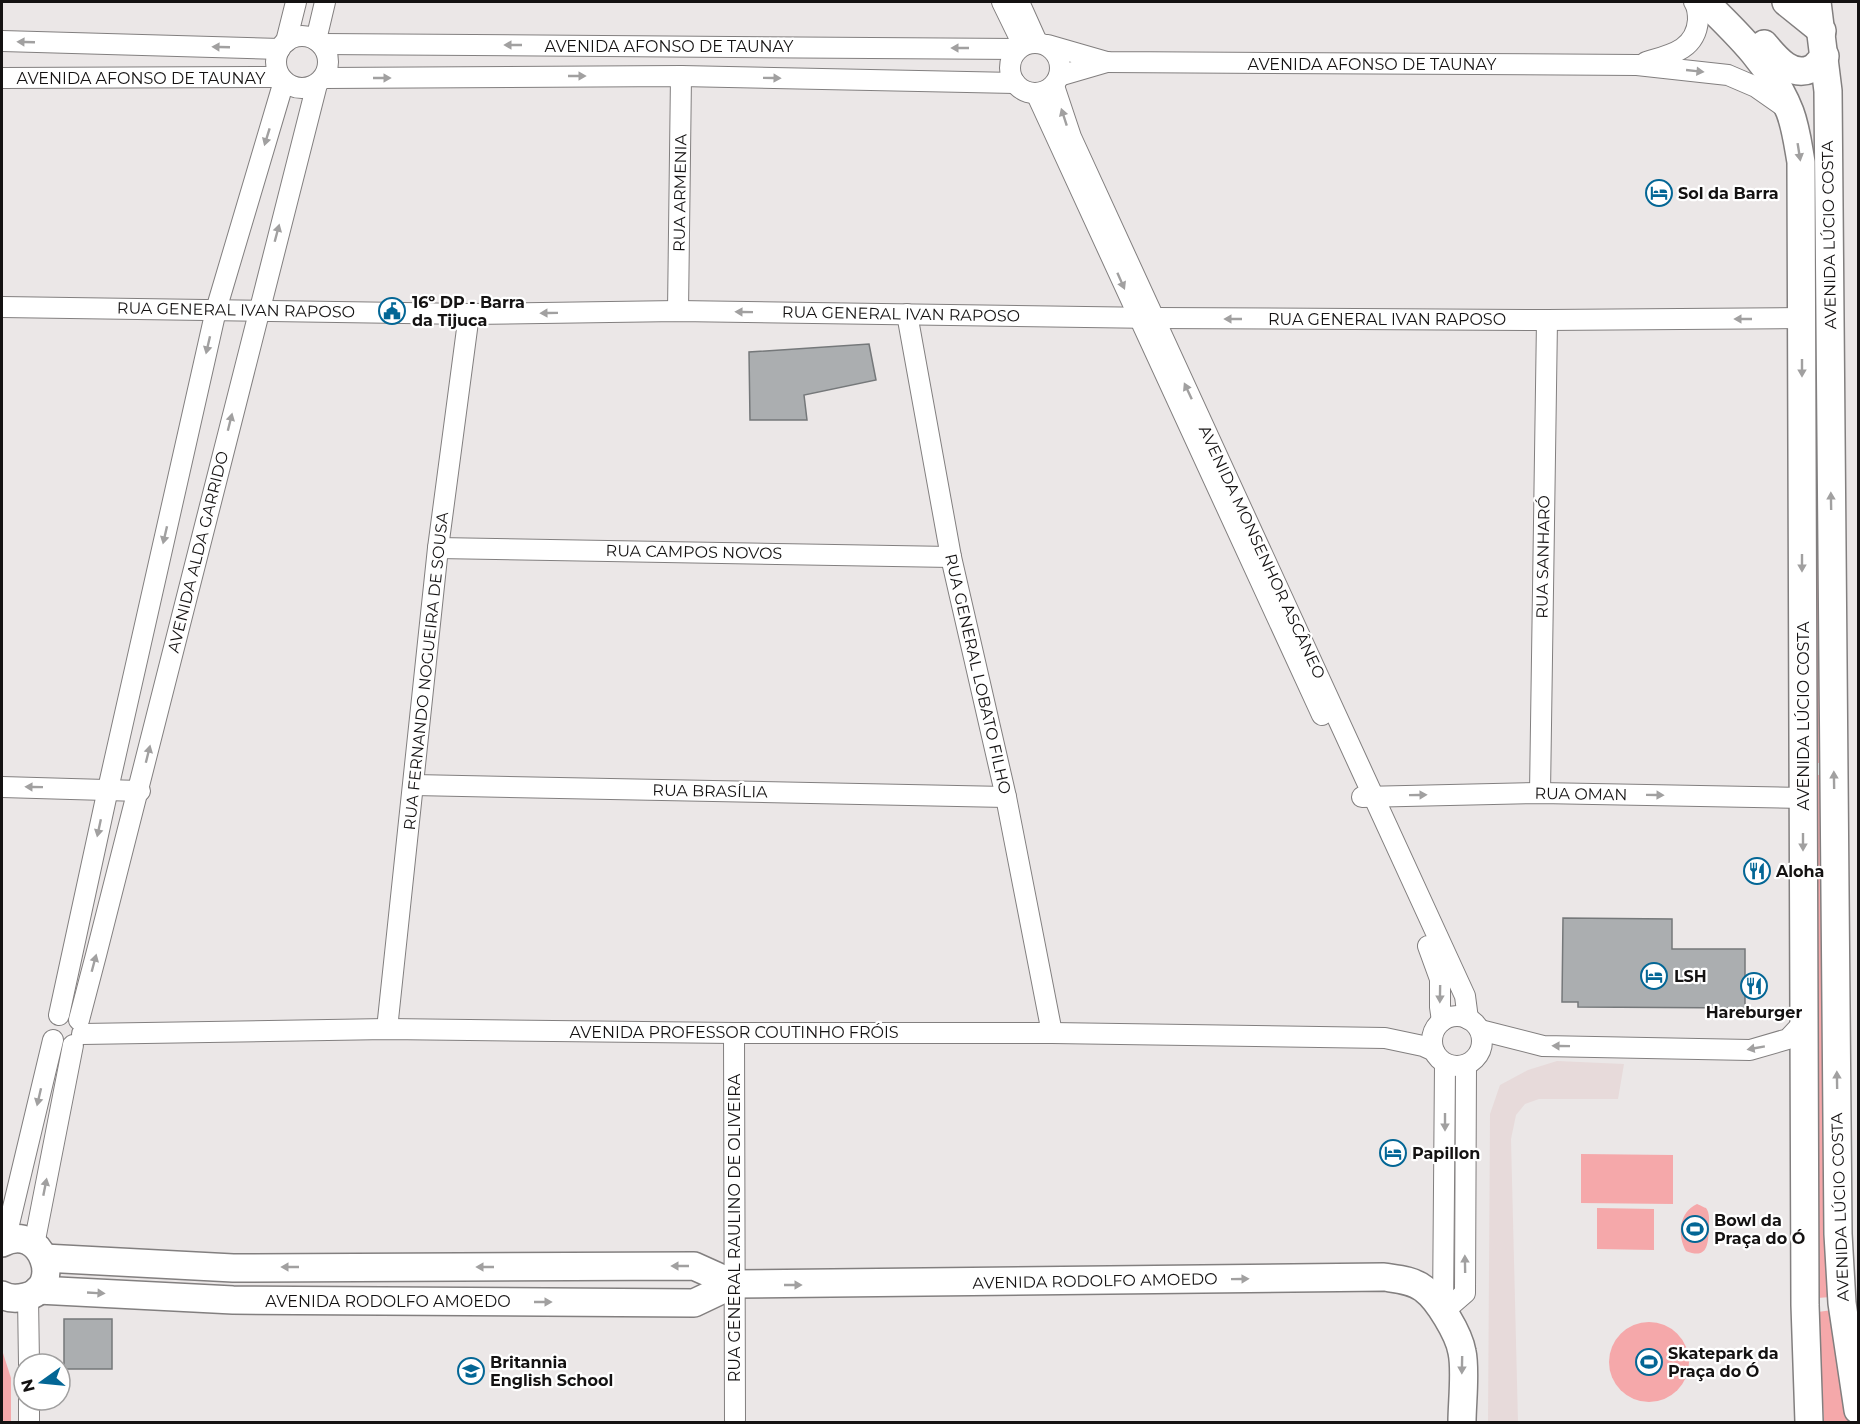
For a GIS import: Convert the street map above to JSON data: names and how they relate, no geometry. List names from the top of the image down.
{
  "streets": {
    "main road": ["AVENIDA LÚCIO COSTA", "AVENIDA RODOLFO AMOEDO"],
    "street": [
      "AVENIDA AFONSO DE TAUNAY",
      "RUA ARMENIA",
      "RUA GENERAL IVAN RAPOSO",
      "AVENIDA ALDA GARRIDO",
      "RUA CAMPOS NOVOS",
      "AVENIDA MONSENHOR ASCÂNEO",
      "RUA SANHARÓ",
      "RUA FERNANDO NOGUEIRA DE SOUSA",
      "RUA GENERAL LOBATO FILHO",
      "RUA BRASÍLIA",
      "RUA OMAN",
      "AVENIDA PROFESSOR COUTINHO FRÓIS",
      "RUA GENERAL RAULINO DE OLIVEIRA"
    ]
  },
  "crossings": [
    ["AVENIDA AFONSO DE TAUNAY", "RUA ARMENIA"],
    ["AVENIDA AFONSO DE TAUNAY", "AVENIDA LÚCIO COSTA"],
    ["AVENIDA AFONSO DE TAUNAY", "AVENIDA ALDA GARRIDO"],
    ["AVENIDA AFONSO DE TAUNAY", "AVENIDA MONSENHOR ASCÂNEO"],
    ["RUA ARMENIA", "RUA GENERAL IVAN RAPOSO"],
    ["AVENIDA LÚCIO COSTA", "RUA GENERAL IVAN RAPOSO"],
    ["AVENIDA LÚCIO COSTA", "RUA OMAN"],
    ["RUA GENERAL IVAN RAPOSO", "AVENIDA ALDA GARRIDO"],
    ["RUA GENERAL IVAN RAPOSO", "AVENIDA MONSENHOR ASCÂNEO"],
    ["RUA GENERAL IVAN RAPOSO", "RUA SANHARÓ"],
    ["RUA GENERAL IVAN RAPOSO", "RUA FERNANDO NOGUEIRA DE SOUSA"],
    ["RUA GENERAL IVAN RAPOSO", "RUA GENERAL LOBATO FILHO"],
    ["AVENIDA ALDA GARRIDO", "AVENIDA PROFESSOR COUTINHO FRÓIS"],
    ["AVENIDA ALDA GARRIDO", "AVENIDA RODOLFO AMOEDO"],
    ["RUA CAMPOS NOVOS", "RUA FERNANDO NOGUEIRA DE SOUSA"],
    ["RUA CAMPOS NOVOS", "RUA GENERAL LOBATO FILHO"],
    ["AVENIDA MONSENHOR ASCÂNEO", "RUA OMAN"],
    ["AVENIDA MONSENHOR ASCÂNEO", "AVENIDA PROFESSOR COUTINHO FRÓIS"],
    ["RUA SANHARÓ", "RUA OMAN"],
    ["RUA FERNANDO NOGUEIRA DE SOUSA", "RUA BRASÍLIA"],
    ["RUA FERNANDO NOGUEIRA DE SOUSA", "AVENIDA PROFESSOR COUTINHO FRÓIS"],
    ["RUA GENERAL LOBATO FILHO", "RUA BRASÍLIA"],
    ["RUA GENERAL LOBATO FILHO", "AVENIDA PROFESSOR COUTINHO FRÓIS"],
    ["AVENIDA PROFESSOR COUTINHO FRÓIS", "RUA GENERAL RAULINO DE OLIVEIRA"],
    ["RUA GENERAL RAULINO DE OLIVEIRA", "AVENIDA RODOLFO AMOEDO"]
  ],
  "one_way": ["RUA GENERAL IVAN RAPOSO", "RUA OMAN"],
  "places": {
    "hotel": ["Sol da Barra", "LSH", "Papillon"],
    "public building": ["16º DP - Barra da Tijuca"],
    "restaurant": ["Aloha", "Hareburger"],
    "sports": ["Bowl da Praça do Ó", "Skatepark da Praça do Ó"],
    "school or university": ["Britannia English School"]
  },
  "north": "left"
}
